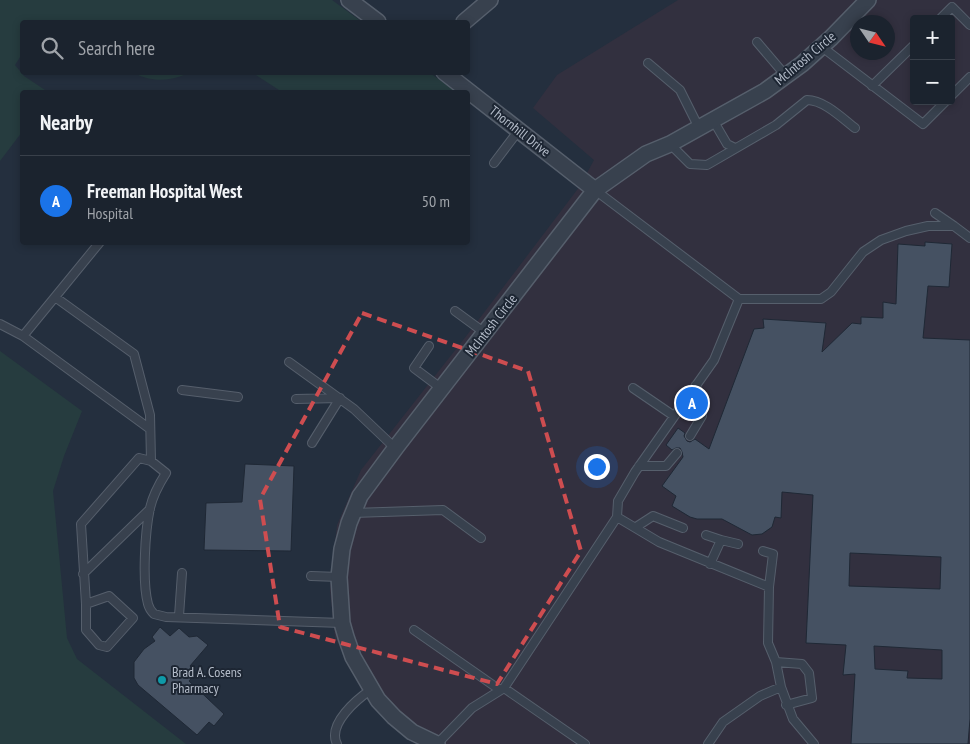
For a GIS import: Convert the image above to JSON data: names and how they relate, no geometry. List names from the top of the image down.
{
  "streets": {
    "street": ["McIntosh Circle", "Thornhill Drive"]
  },
  "crossings": [
    ["McIntosh Circle", "Thornhill Drive"]
  ],
  "places": ["Brad A. Cosens Pharmacy"],
  "north": "bottom right",
  "page": {
    "map_buttons": ["+", "−"],
    "search": "Search here",
    "heading": "Nearby",
    "list": [
      {
        "mark": "A",
        "name": "Freeman Hospital West",
        "note": "Hospital",
        "value": "50 m"
      }
    ],
    "pins": "A"
  }
}
